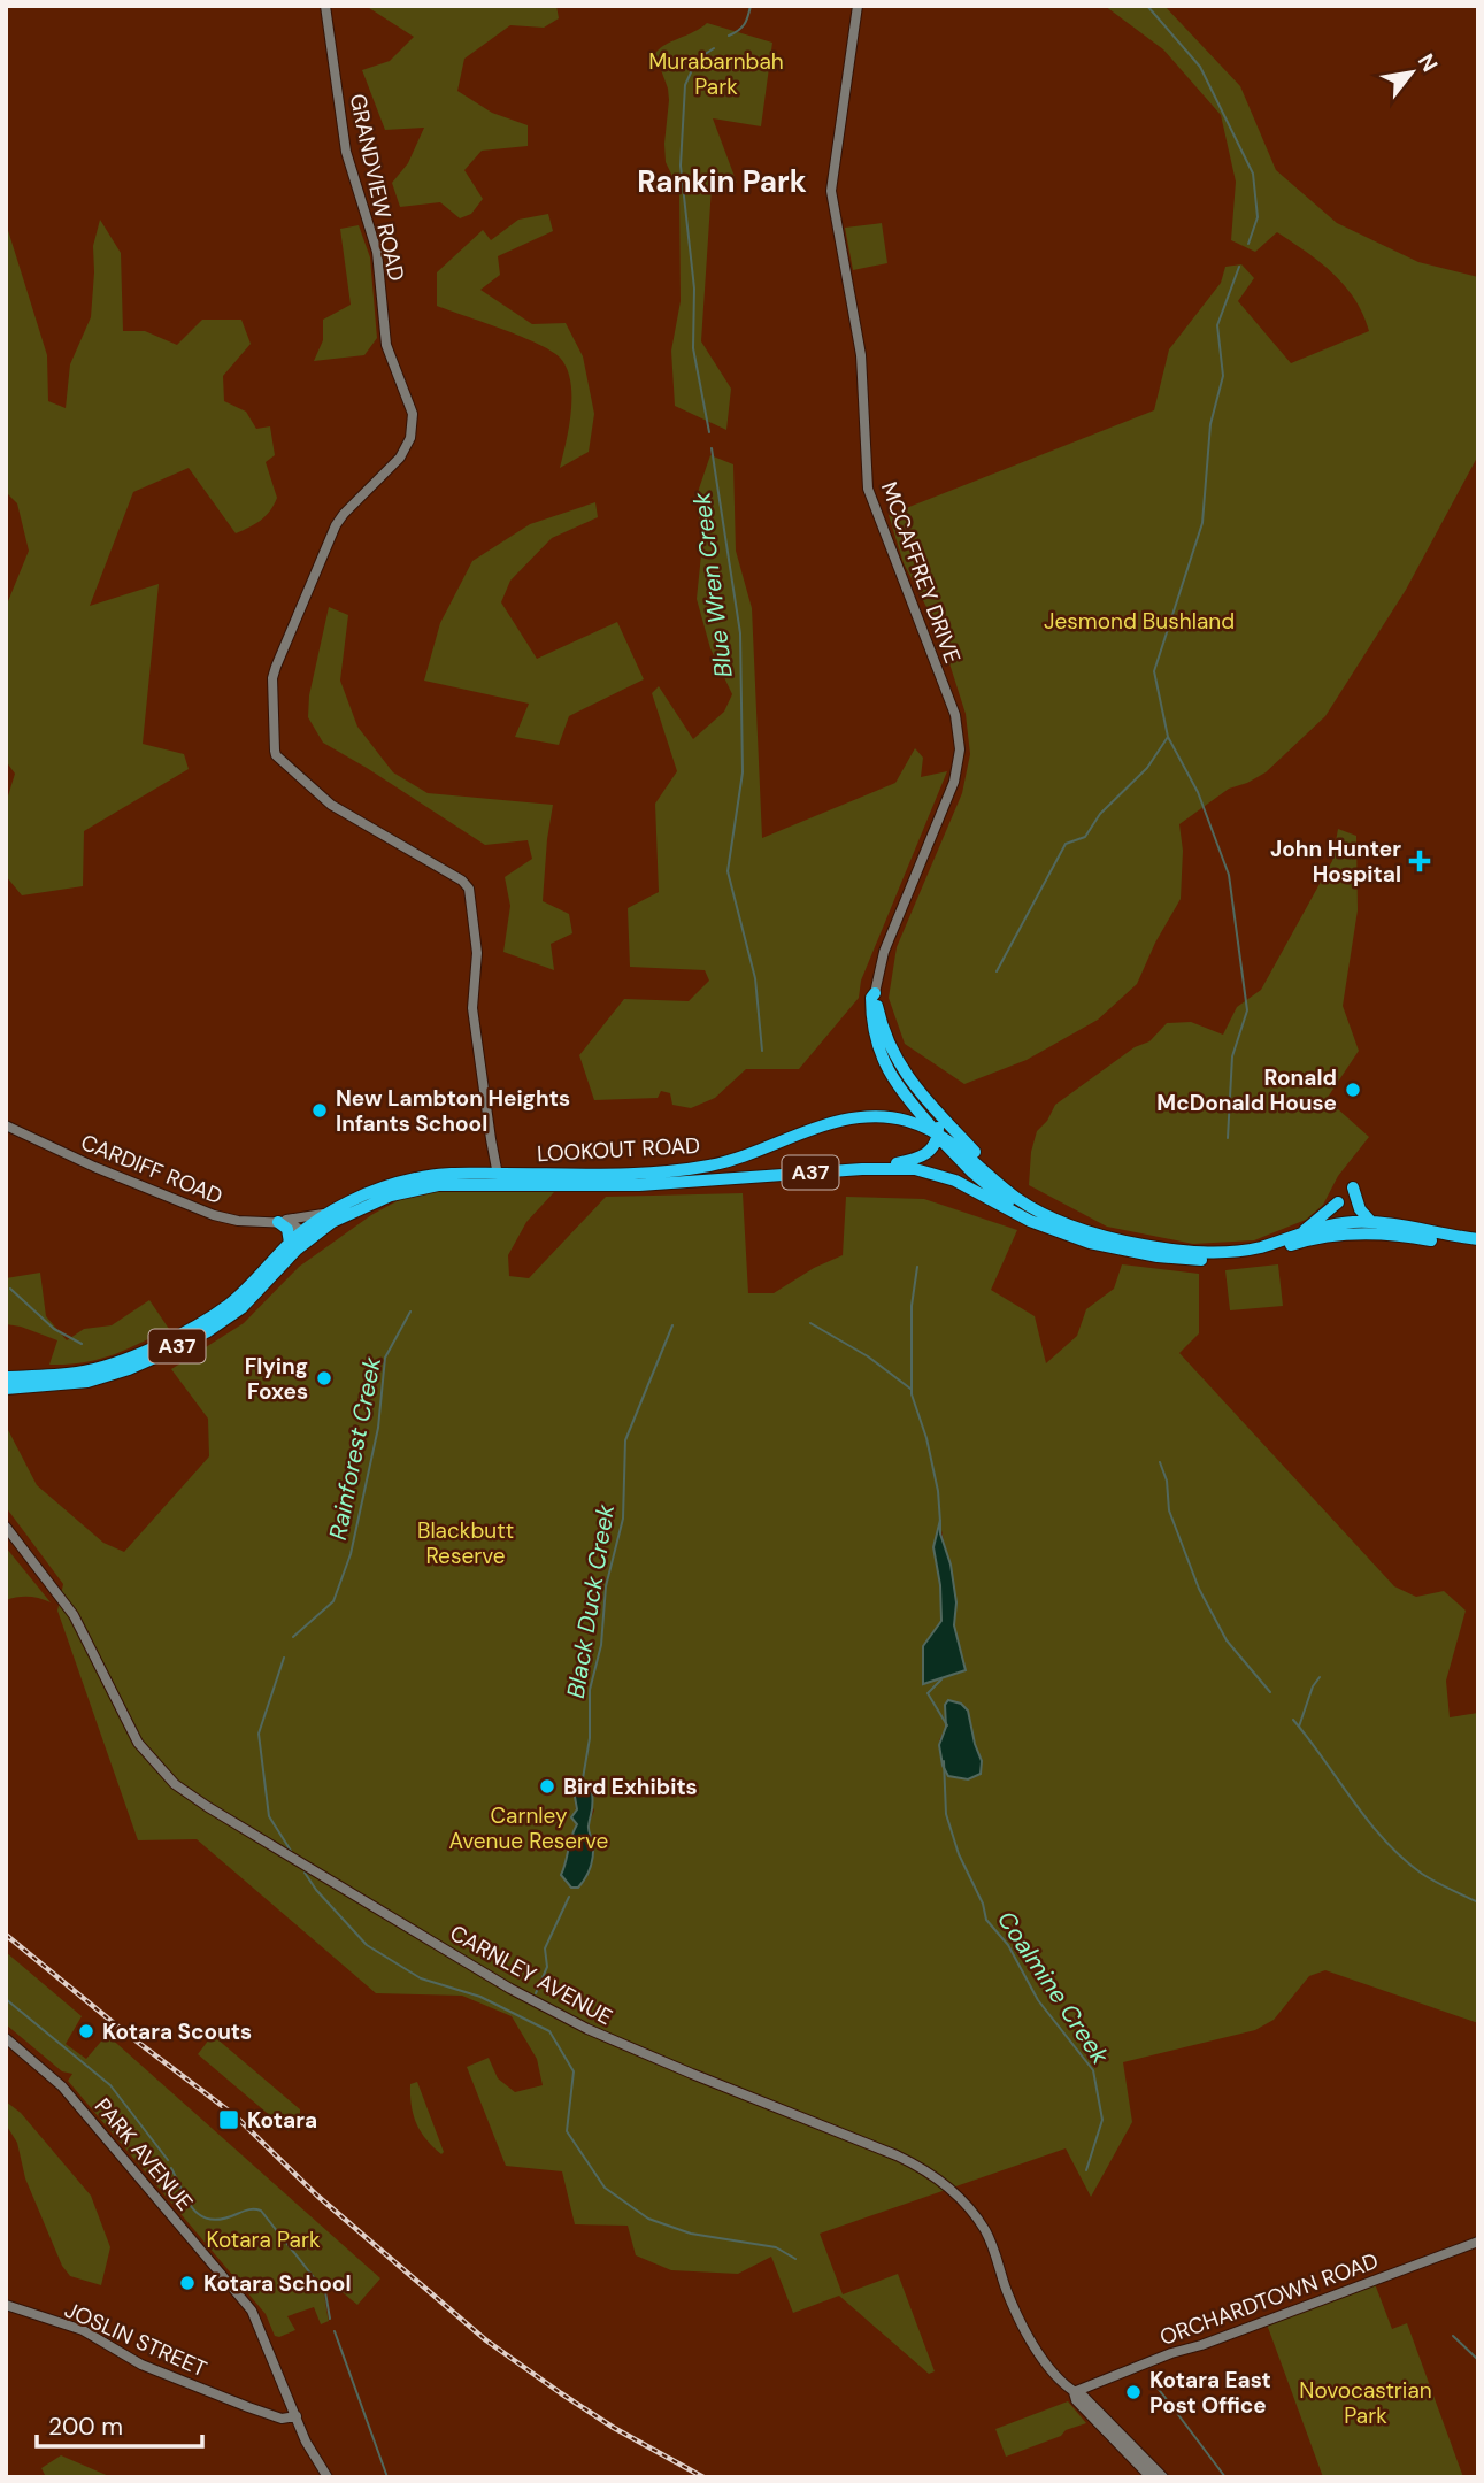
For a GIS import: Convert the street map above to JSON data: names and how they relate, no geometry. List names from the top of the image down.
{
  "streets": {
    "highway": ["LOOKOUT ROAD", "A37"],
    "main road": [
      "GRANDVIEW ROAD",
      "MCCAFFREY DRIVE",
      "CARDIFF ROAD",
      "CARNLEY AVENUE",
      "PARK AVENUE",
      "ORCHARDTOWN ROAD",
      "JOSLIN STREET"
    ]
  },
  "crossings": [
    ["GRANDVIEW ROAD", "LOOKOUT ROAD"],
    ["LOOKOUT ROAD", "CARDIFF ROAD"],
    ["LOOKOUT ROAD", "A37"],
    ["CARDIFF ROAD", "A37"],
    ["CARNLEY AVENUE", "ORCHARDTOWN ROAD"],
    ["PARK AVENUE", "JOSLIN STREET"]
  ],
  "districts": ["Rankin Park"],
  "water": [
    "Blue Wren Creek",
    "Rainforest Creek",
    "Black Duck Creek",
    "Coalmine Creek"
  ],
  "parks": [
    "Murabarnbah Park",
    "Jesmond Bushland",
    "Blackbutt Reserve",
    "Carnley Avenue Reserve",
    "Kotara Park",
    "Novocastrian Park"
  ],
  "places": {
    "health": ["John Hunter Hospital"],
    "other": [
      "Ronald McDonald House",
      "New Lambton Heights Infants School",
      "Flying Foxes",
      "Bird Exhibits",
      "Kotara Scouts",
      "Kotara School",
      "Kotara East Post Office"
    ],
    "transit": ["Kotara"]
  },
  "scale_bar": "200 m",
  "north": "top right"
}
